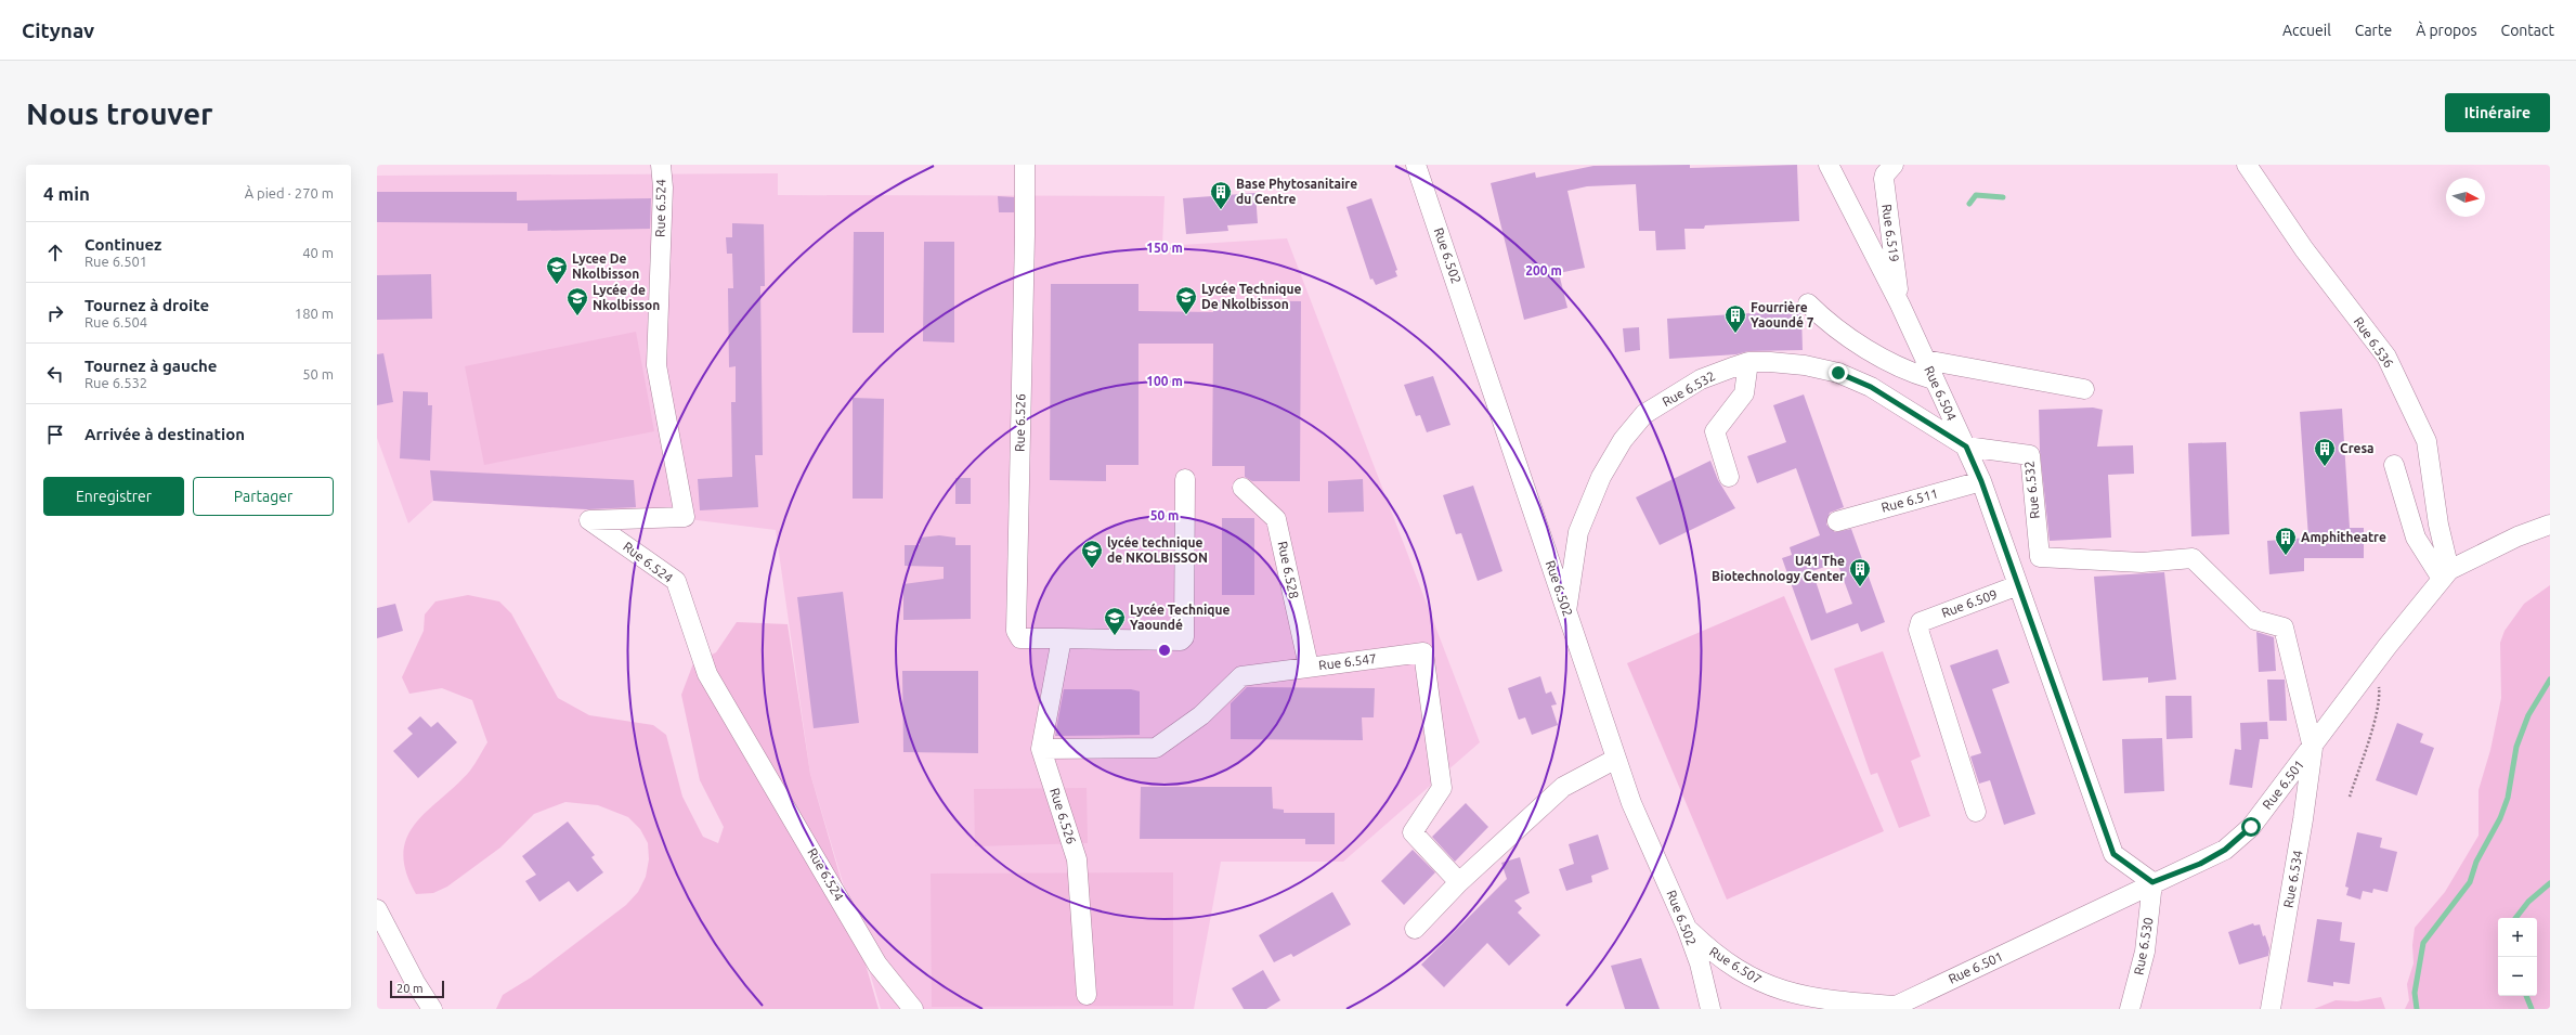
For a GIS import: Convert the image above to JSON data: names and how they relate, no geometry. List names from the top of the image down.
{
  "streets": {
    "street": [
      "Rue 6.524",
      "Rue 6.519",
      "Rue 6.502",
      "Rue 6.536",
      "Rue 6.532",
      "Rue 6.504",
      "Rue 6.526",
      "Rue 6.511",
      "Rue 6.528",
      "Rue 6.509",
      "Rue 6.547",
      "Rue 6.501",
      "Rue 6.534",
      "Rue 6.530",
      "Rue 6.507"
    ]
  },
  "crossings": [
    ["Rue 6.519", "Rue 6.504"],
    ["Rue 6.502", "Rue 6.532"],
    ["Rue 6.502", "Rue 6.507"],
    ["Rue 6.536", "Rue 6.501"],
    ["Rue 6.532", "Rue 6.504"],
    ["Rue 6.532", "Rue 6.501"],
    ["Rue 6.532", "Rue 6.534"],
    ["Rue 6.504", "Rue 6.511"],
    ["Rue 6.504", "Rue 6.509"],
    ["Rue 6.504", "Rue 6.501"],
    ["Rue 6.504", "Rue 6.530"],
    ["Rue 6.526", "Rue 6.547"],
    ["Rue 6.528", "Rue 6.547"],
    ["Rue 6.501", "Rue 6.534"],
    ["Rue 6.501", "Rue 6.530"],
    ["Rue 6.501", "Rue 6.507"]
  ],
  "places": {
    "building": [
      "Base Phytosanitaire du Centre",
      "Fourrière Yaoundé 7",
      "Cresa",
      "Amphitheatre",
      "U41 The Biotechnology Center"
    ],
    "school or university": [
      "Lycee De Nkolbisson",
      "Lycée Technique De Nkolbisson",
      "Lycée de Nkolbisson",
      "lycée technique de NKOLBISSON",
      "Lycée Technique Yaoundé"
    ]
  },
  "scale_bar": "20 m",
  "north": "right",
  "page": {
    "header": "Citynav",
    "nav": [
      "Accueil",
      "Carte",
      "À propos",
      "Contact"
    ],
    "buttons": [
      "Itinéraire",
      ["Enregistrer", "Partager"]
    ],
    "title": "Nous trouver",
    "heading": ["4 min", "À pied · 270 m"],
    "list": [
      ["Continuez", "Rue 6.501", "40 m"],
      ["Tournez à droite", "Rue 6.504", "180 m"],
      ["Tournez à gauche", "Rue 6.532", "50 m"],
      "Arrivée à destination"
    ],
    "map_buttons": ["+", "−"],
    "scale": "20 m"
  },
  "rings": [
    "150 m",
    "200 m",
    "100 m",
    "50 m"
  ]
}
